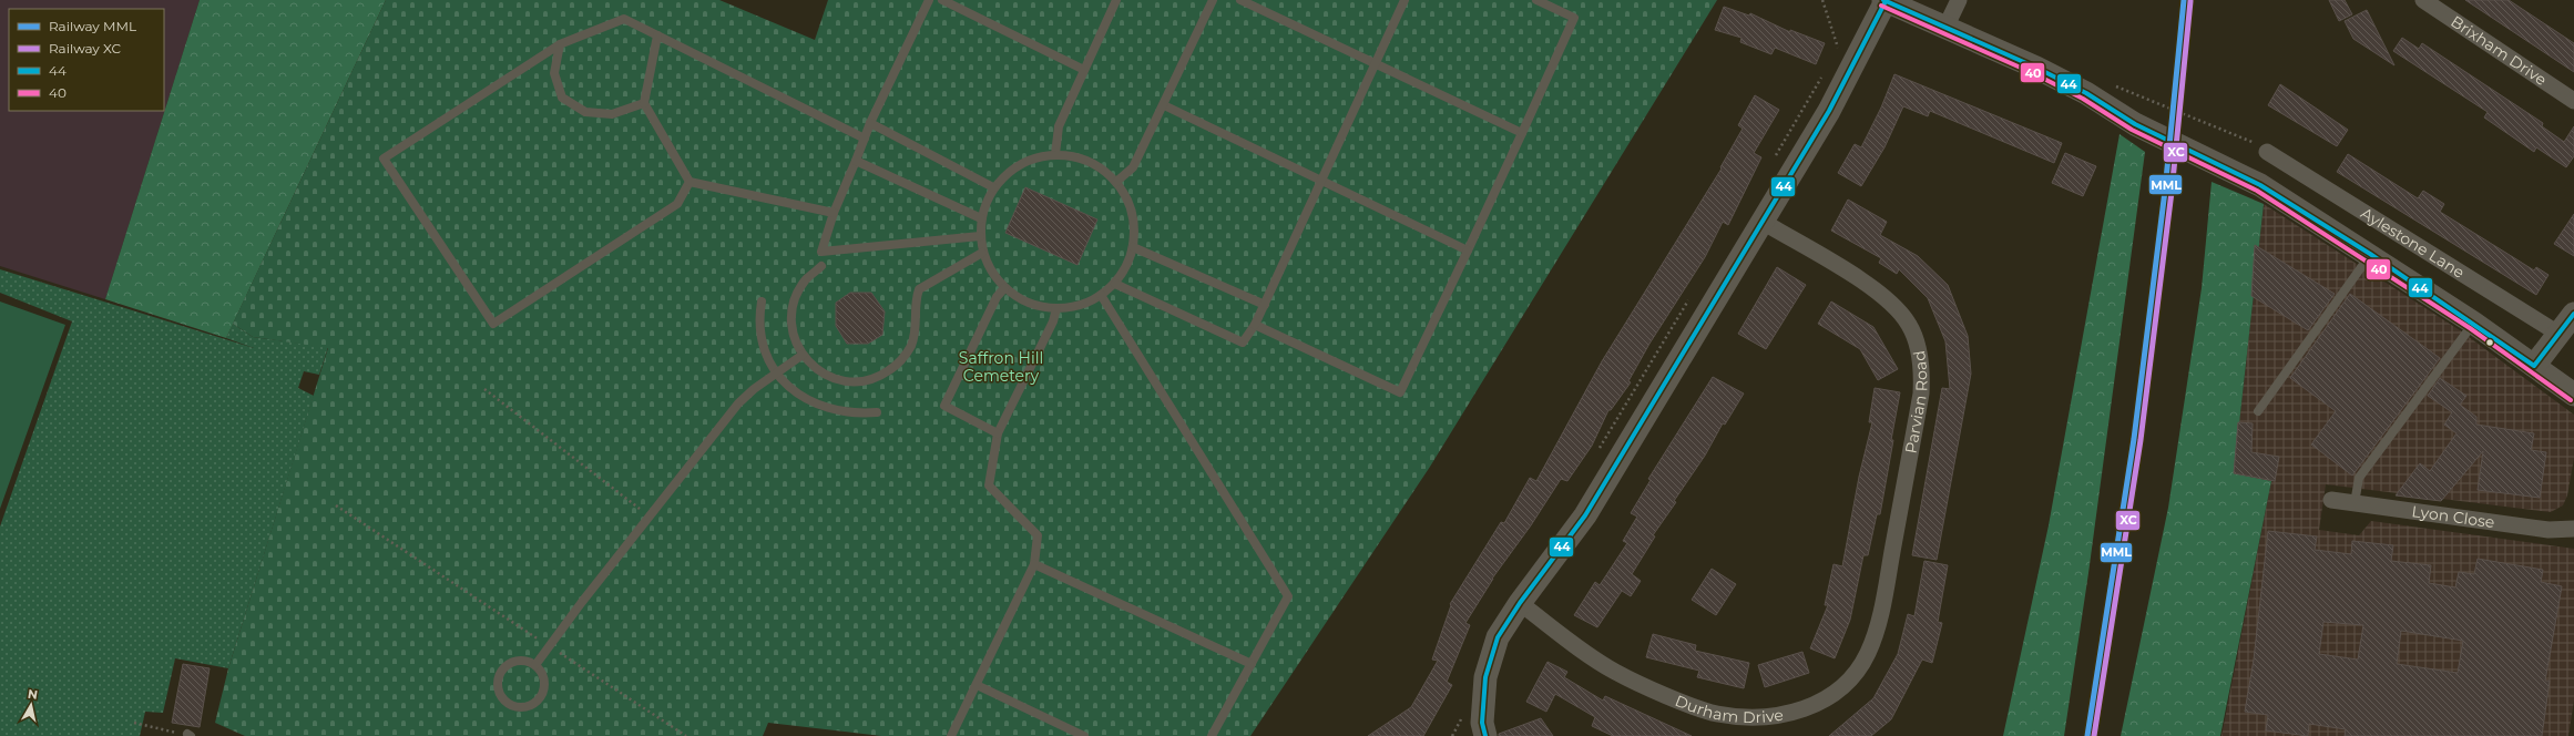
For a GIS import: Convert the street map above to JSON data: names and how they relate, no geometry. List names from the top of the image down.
{
  "streets": {
    "street": [
      "Brixham Drive",
      "Aylestone Lane",
      "Parvian Road",
      "Lyon Close",
      "Durham Drive"
    ]
  },
  "crossings": [
    ["Parvian Road", "Durham Drive"]
  ],
  "parks": ["Saffron Hill Cemetery"],
  "lines": [
    "rail line MML",
    "transit line 44",
    "rail line XC",
    "transit line 40"
  ],
  "legend": [
    "Railway MML",
    "Railway XC",
    "44",
    "40"
  ],
  "north": "top"
}
